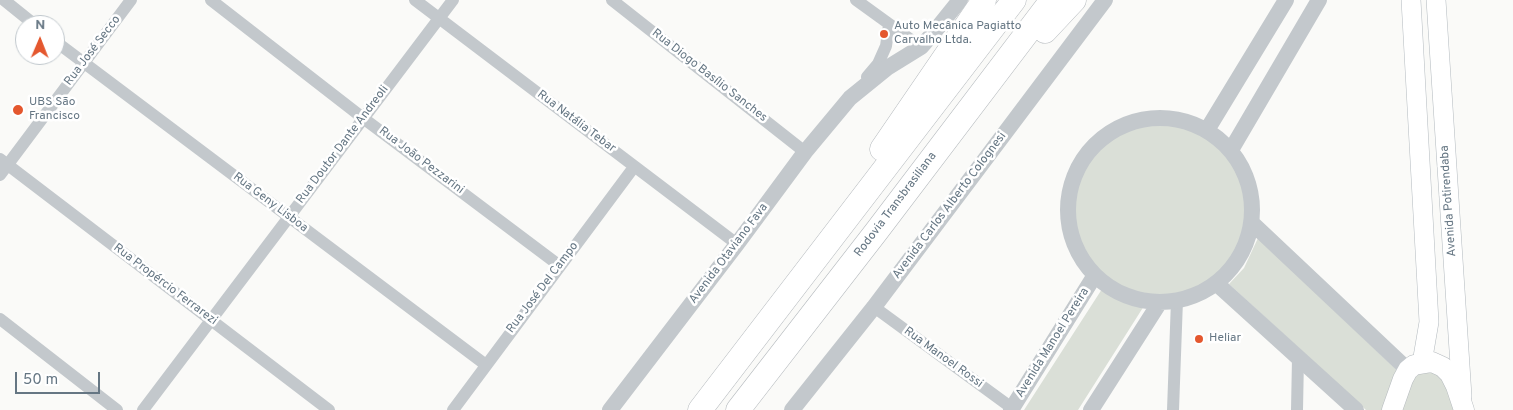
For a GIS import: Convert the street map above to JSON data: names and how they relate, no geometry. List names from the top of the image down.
{
  "streets": {
    "highway": ["Rodovia Transbrasiliana"],
    "main road": ["Avenida Potirendaba"],
    "street": [
      "Rua José Secco",
      "Rua Diogo Basílio Sanches",
      "Rua Natália Tebar",
      "Rua Doutor Dante Andreoli",
      "Rua João Pezzarini",
      "Rua Geny Lisboa",
      "Avenida Carlos Alberto Colognesi",
      "Avenida Otaviano Fava",
      "Rua Propércio Ferrarezi",
      "Rua José Del Campo",
      "Avenida Manoel Pereira",
      "Rua Manoel Rossi"
    ]
  },
  "crossings": [
    ["Rua José Secco", "Rua Geny Lisboa"],
    ["Rua José Secco", "Rua Propércio Ferrarezi"],
    ["Rua Diogo Basílio Sanches", "Avenida Otaviano Fava"],
    ["Rua Natália Tebar", "Rua Doutor Dante Andreoli"],
    ["Rua Natália Tebar", "Avenida Otaviano Fava"],
    ["Rua Natália Tebar", "Rua José Del Campo"],
    ["Rua Doutor Dante Andreoli", "Rua João Pezzarini"],
    ["Rua Doutor Dante Andreoli", "Rua Geny Lisboa"],
    ["Rua Doutor Dante Andreoli", "Rua Propércio Ferrarezi"],
    ["Rua João Pezzarini", "Rua José Del Campo"],
    ["Rua Geny Lisboa", "Rua José Del Campo"],
    ["Avenida Carlos Alberto Colognesi", "Rua Manoel Rossi"],
    ["Avenida Manoel Pereira", "Rua Manoel Rossi"]
  ],
  "places": ["Auto Mecânica Pagiatto Carvalho Ltda.", "UBS São Francisco", "Heliar"],
  "scale_bar": "50 m",
  "north": "top"
}
